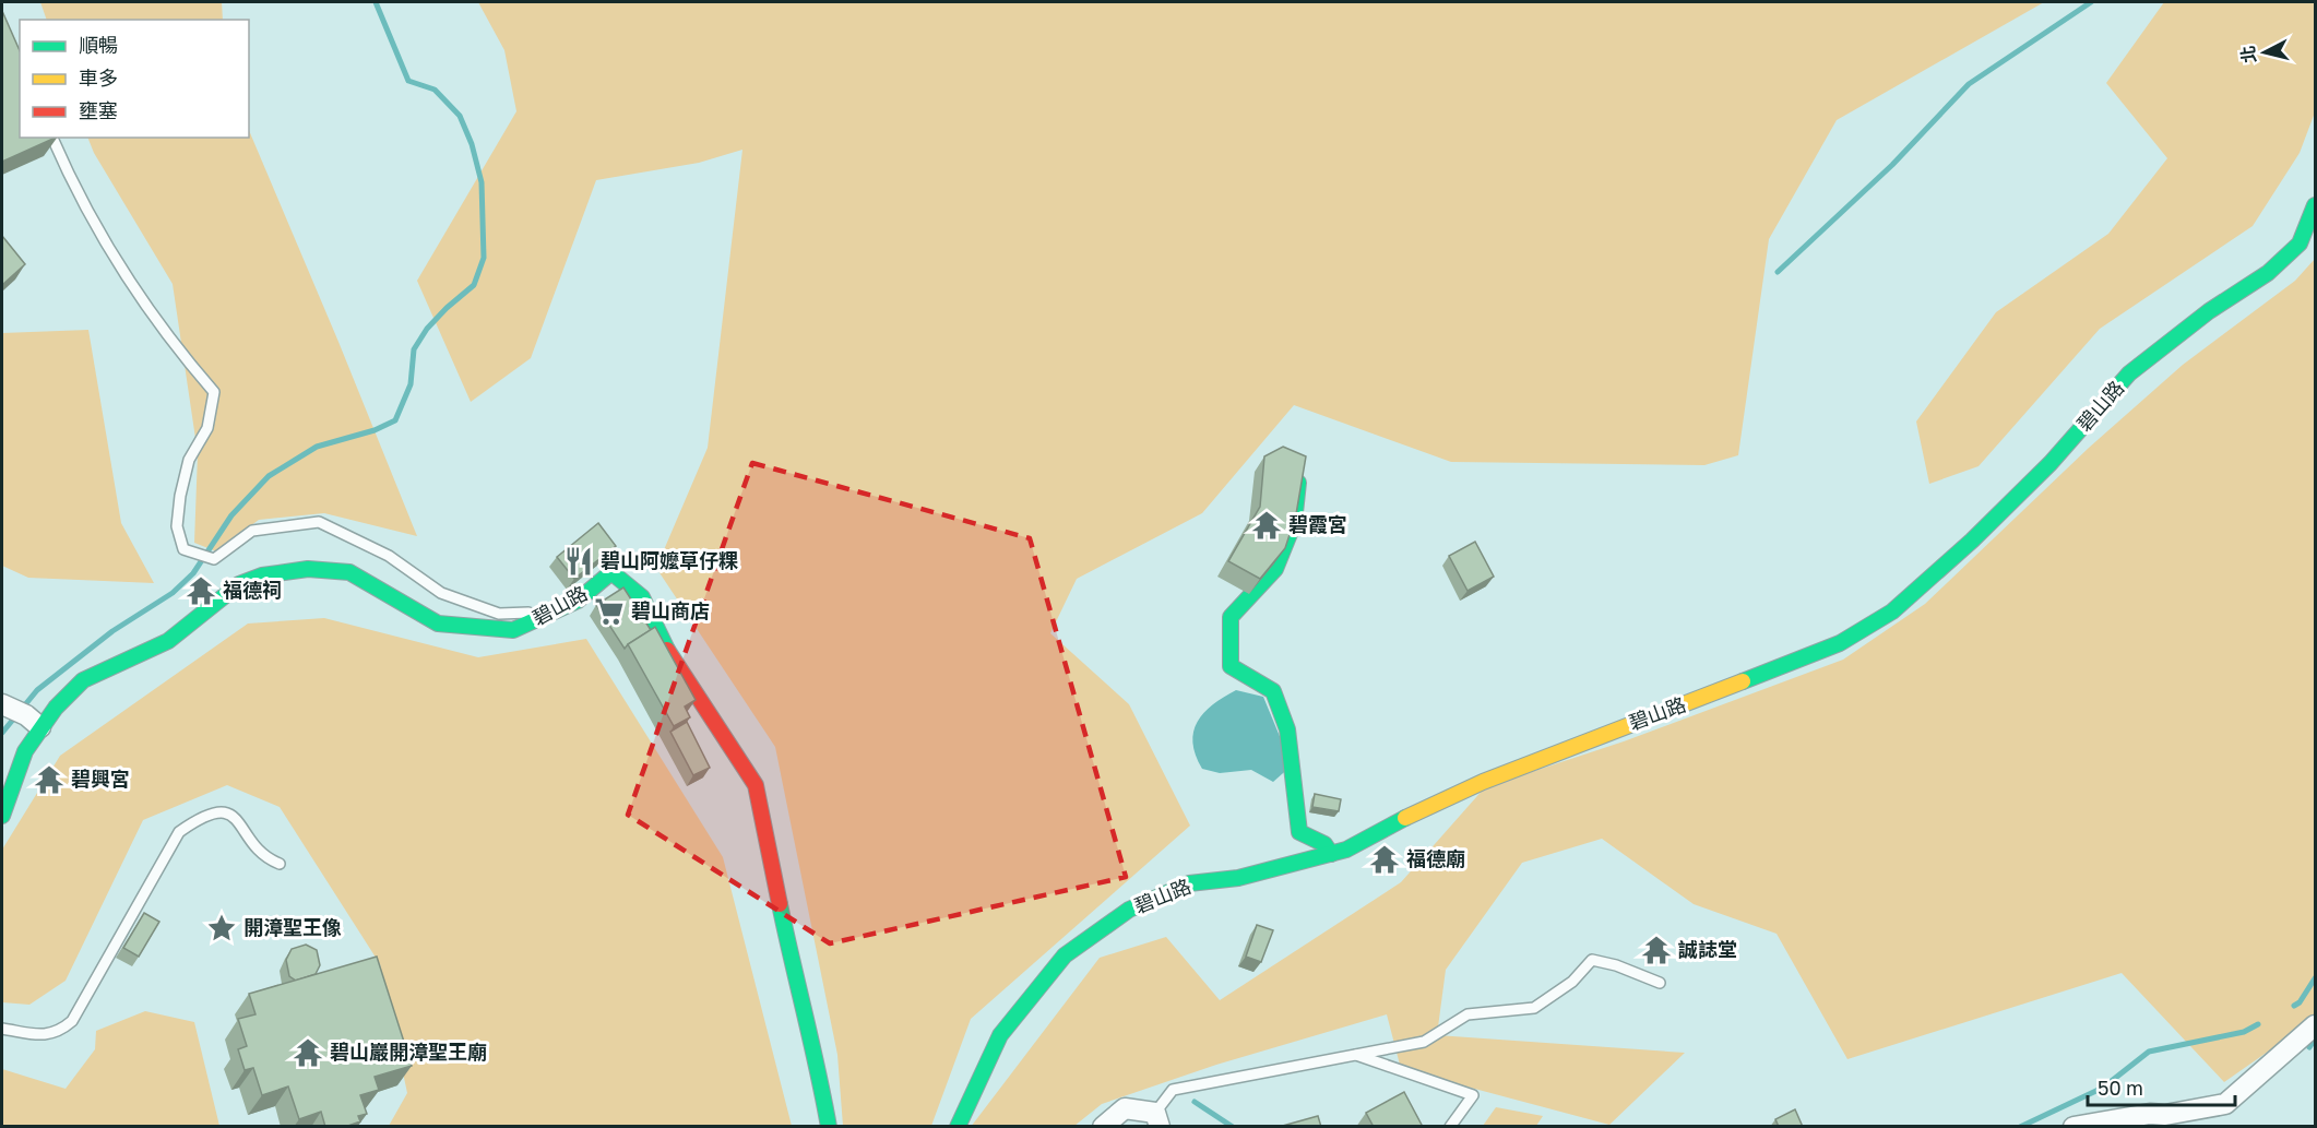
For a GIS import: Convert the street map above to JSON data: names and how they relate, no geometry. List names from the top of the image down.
{
  "streets": {
    "street": ["碧山路"]
  },
  "places": {
    "temple": [
      "碧霞宮",
      "福德祠",
      "碧興宮",
      "福德廟",
      "誠誌堂",
      "碧山巖開漳聖王廟"
    ],
    "restaurant": ["碧山阿嬤草仔粿"],
    "supermarket": ["碧山商店"],
    "place": ["開漳聖王像"]
  },
  "legend": ["順暢", "車多", "壅塞"],
  "scale_bar": "50 m",
  "north": "left"
}
